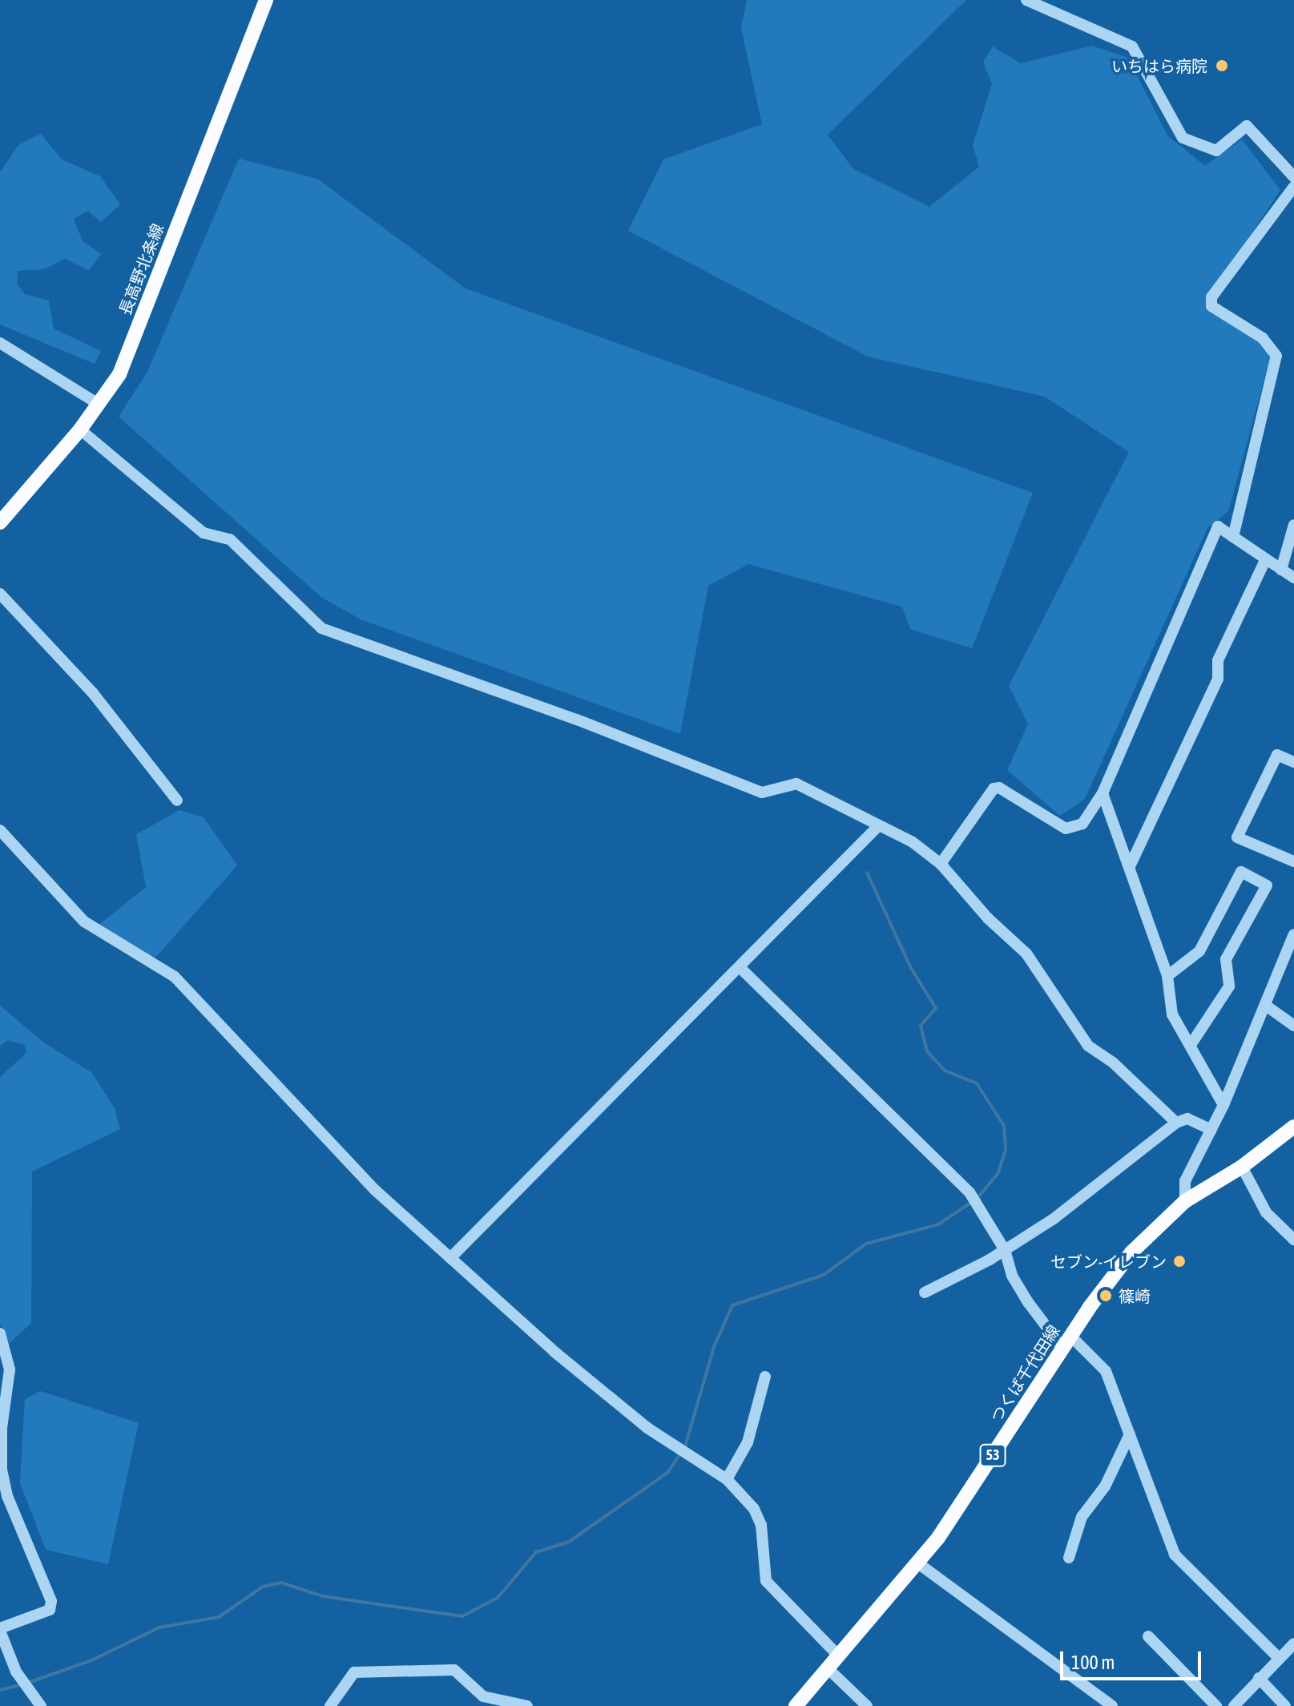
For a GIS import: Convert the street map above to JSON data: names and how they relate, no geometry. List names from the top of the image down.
{
  "streets": {
    "main road": ["長高野北条線", "つくば千代田線", "53"]
  },
  "places": ["いちはら病院", "セブン-イレブン", "篠崎"],
  "scale_bar": "100 m"
}
